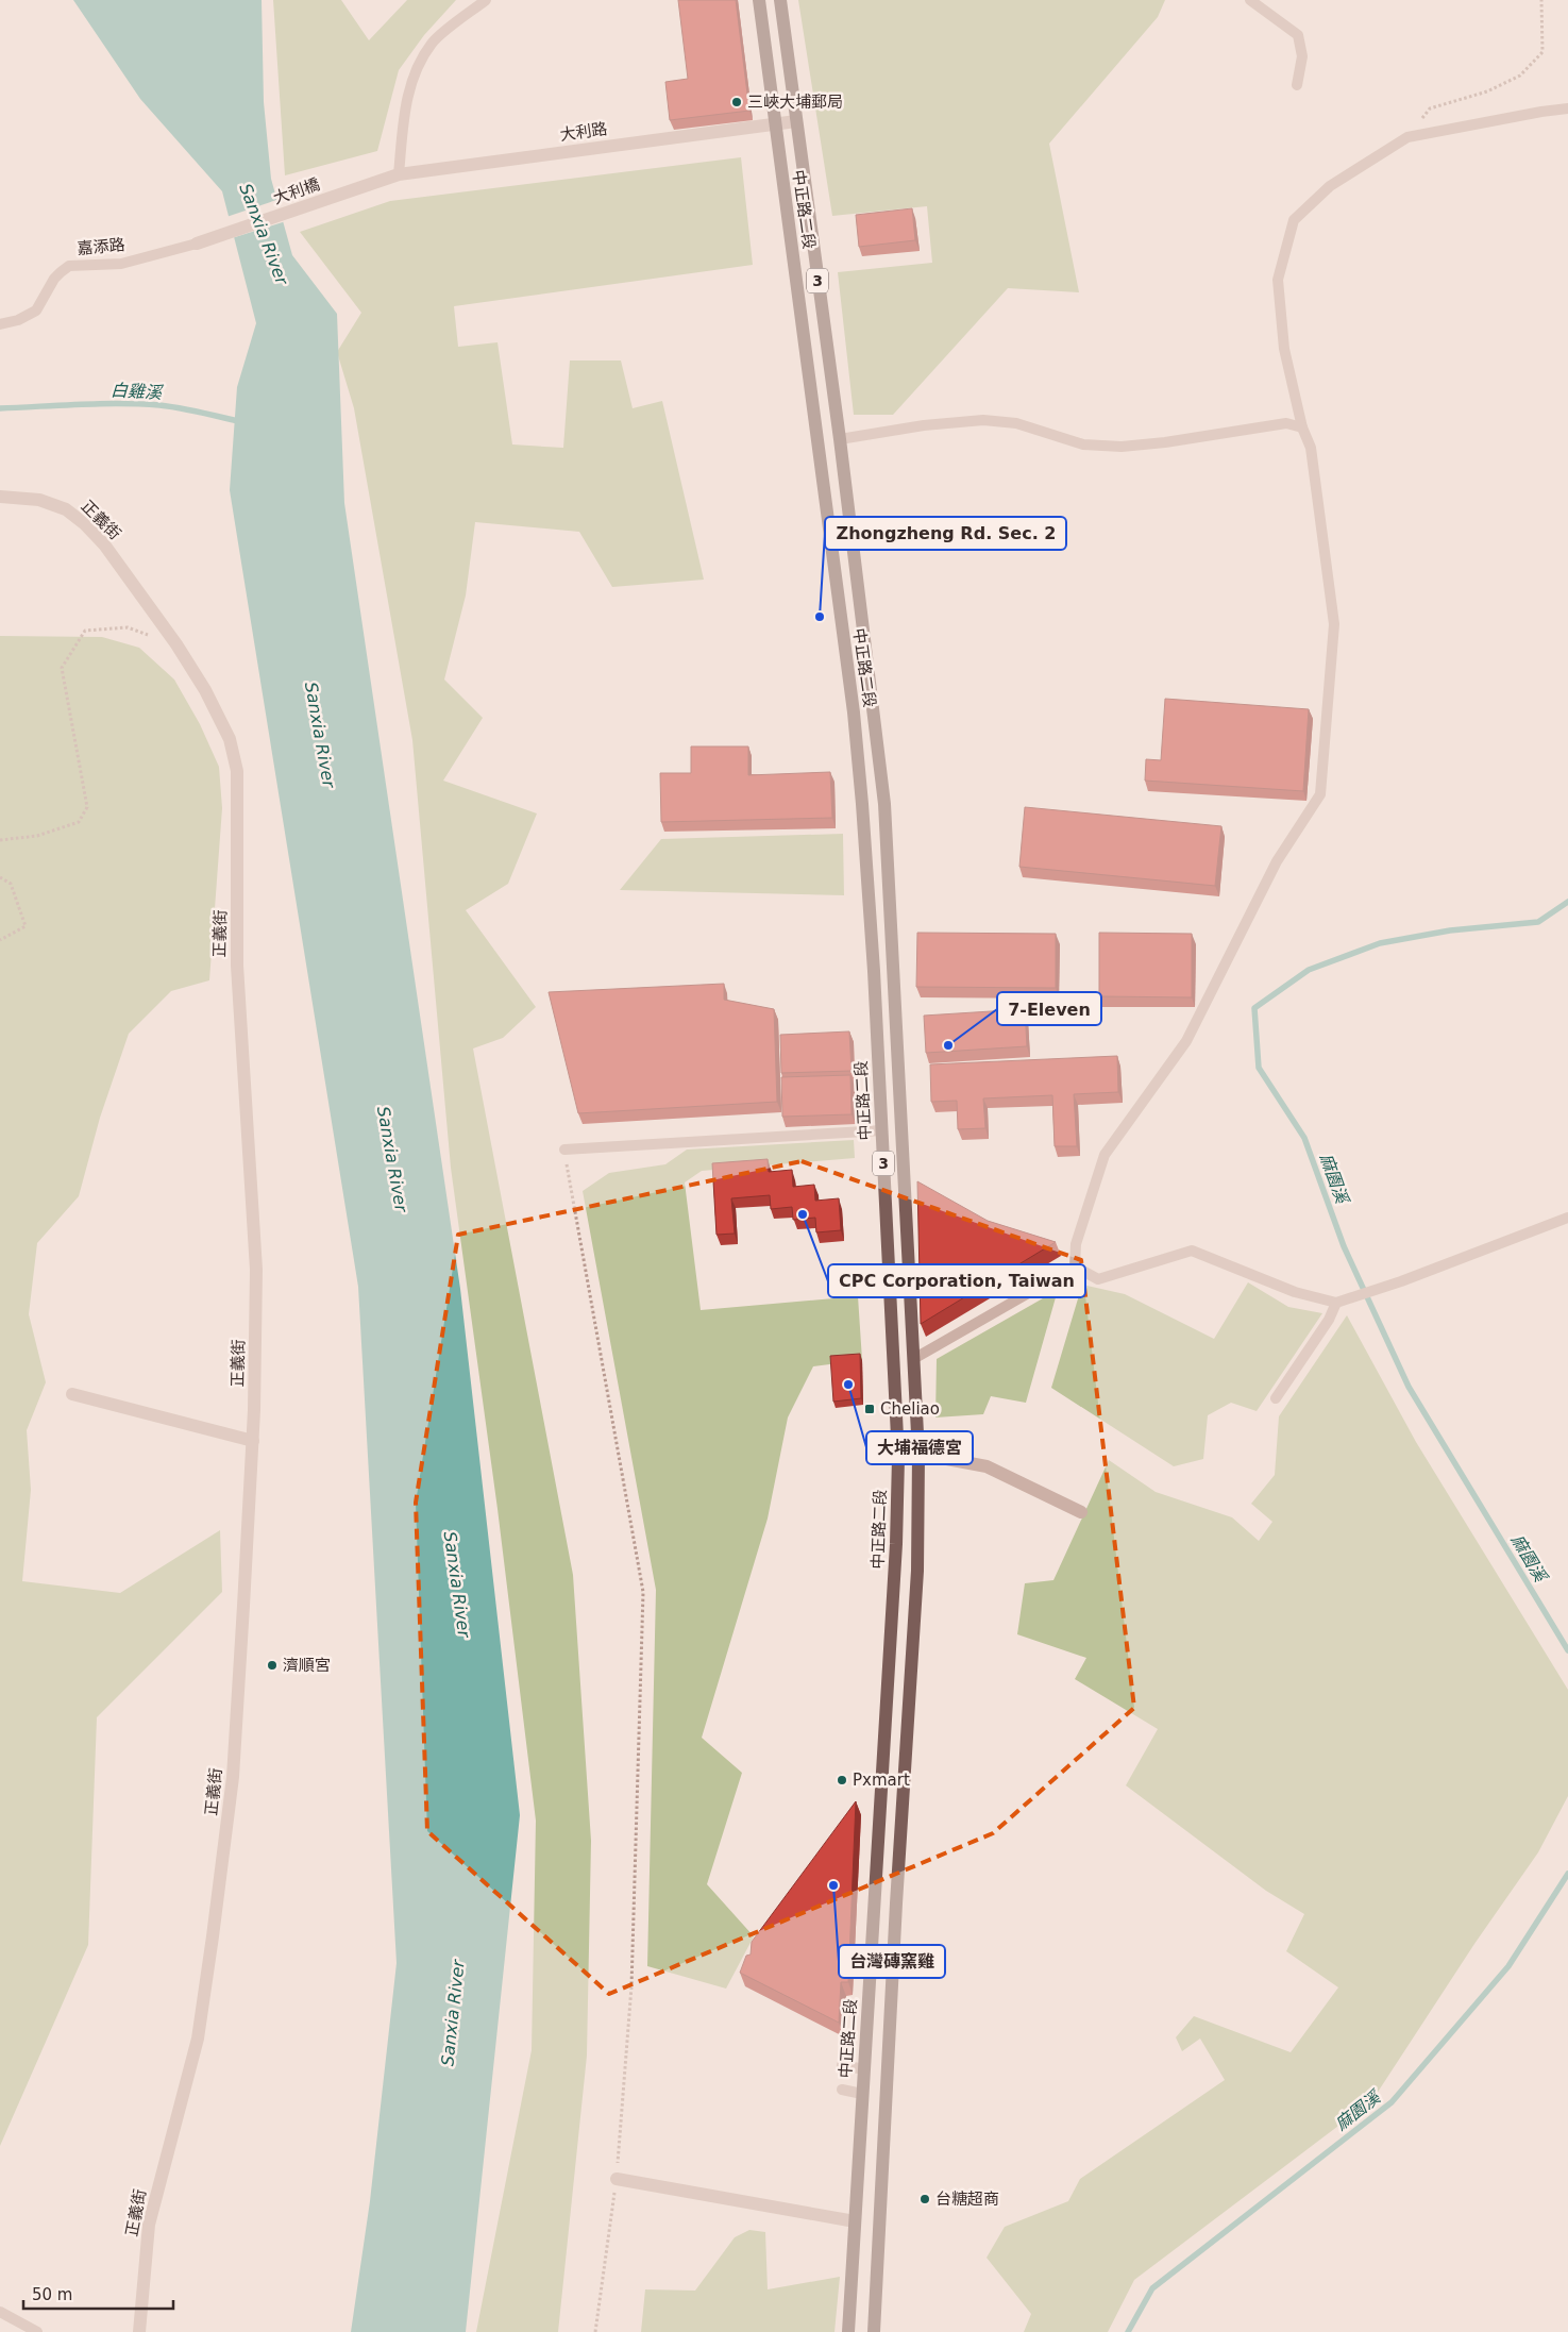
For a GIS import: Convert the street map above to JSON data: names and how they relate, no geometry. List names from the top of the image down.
{
  "streets": {
    "main road": ["中正路二段", "3"],
    "street": ["大利路", "大利橋", "正義街"],
    "lane": ["嘉添路"]
  },
  "crossings": [
    ["大利路", "大利橋"],
    ["大利路", "中正路二段"],
    ["大利橋", "嘉添路"]
  ],
  "water": ["Sanxia River", "白雞溪", "麻園溪"],
  "places": {
    "other": [
      "三峽大埔郵局",
      "Zhongzheng Rd. Sec. 2",
      "7-Eleven",
      "CPC Corporation, Taiwan",
      "大埔福德宮",
      "濟順宮",
      "Pxmart",
      "台灣磚窯雞",
      "台糖超商"
    ],
    "transit": ["Cheliao"]
  },
  "scale_bar": "50 m"
}
